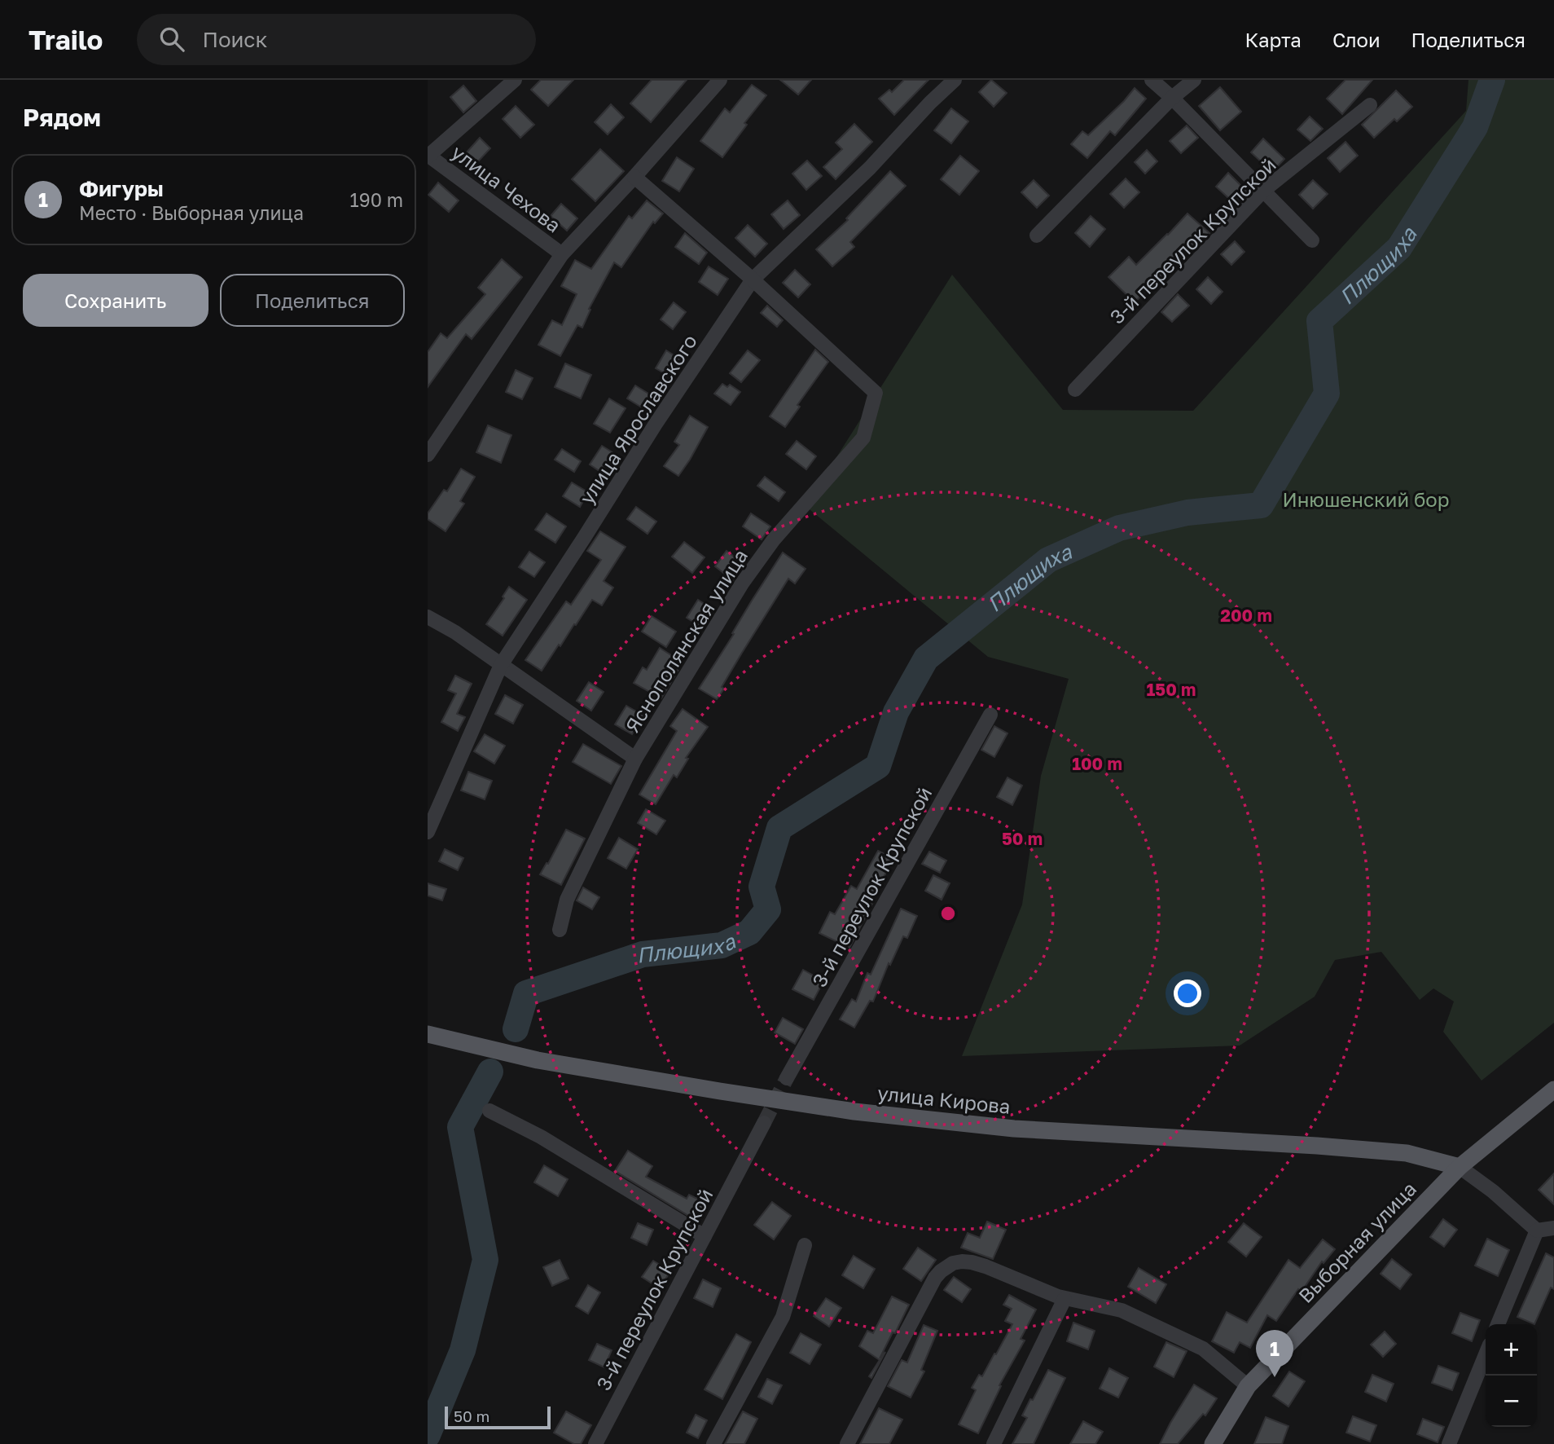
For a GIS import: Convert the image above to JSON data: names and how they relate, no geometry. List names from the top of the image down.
{
  "streets": {
    "main road": ["улица Кирова", "Выборная улица"],
    "street": [
      "улица Чехова",
      "3-й переулок Крупской",
      "улица Ярославского",
      "Яснополянская улица"
    ]
  },
  "crossings": [
    ["улица Ярославского", "Яснополянская улица"],
    ["улица Кирова", "Выборная улица"]
  ],
  "water": ["Плющиха"],
  "parks": ["Инюшенский бор"],
  "scale_bar": "50 m",
  "page": {
    "header": "Trailo",
    "search": "Поиск",
    "nav": ["Карта", "Слои", "Поделиться"],
    "heading": "Рядом",
    "list": [
      {
        "mark": "1",
        "name": "Фигуры",
        "note": "Место · Выборная улица",
        "value": "190 m"
      }
    ],
    "buttons": ["Сохранить", "Поделиться"],
    "map_buttons": ["+", "−"],
    "pins": "1",
    "scale": "50 m"
  },
  "rings": [
    "200 m",
    "150 m",
    "100 m",
    "50 m"
  ]
}
